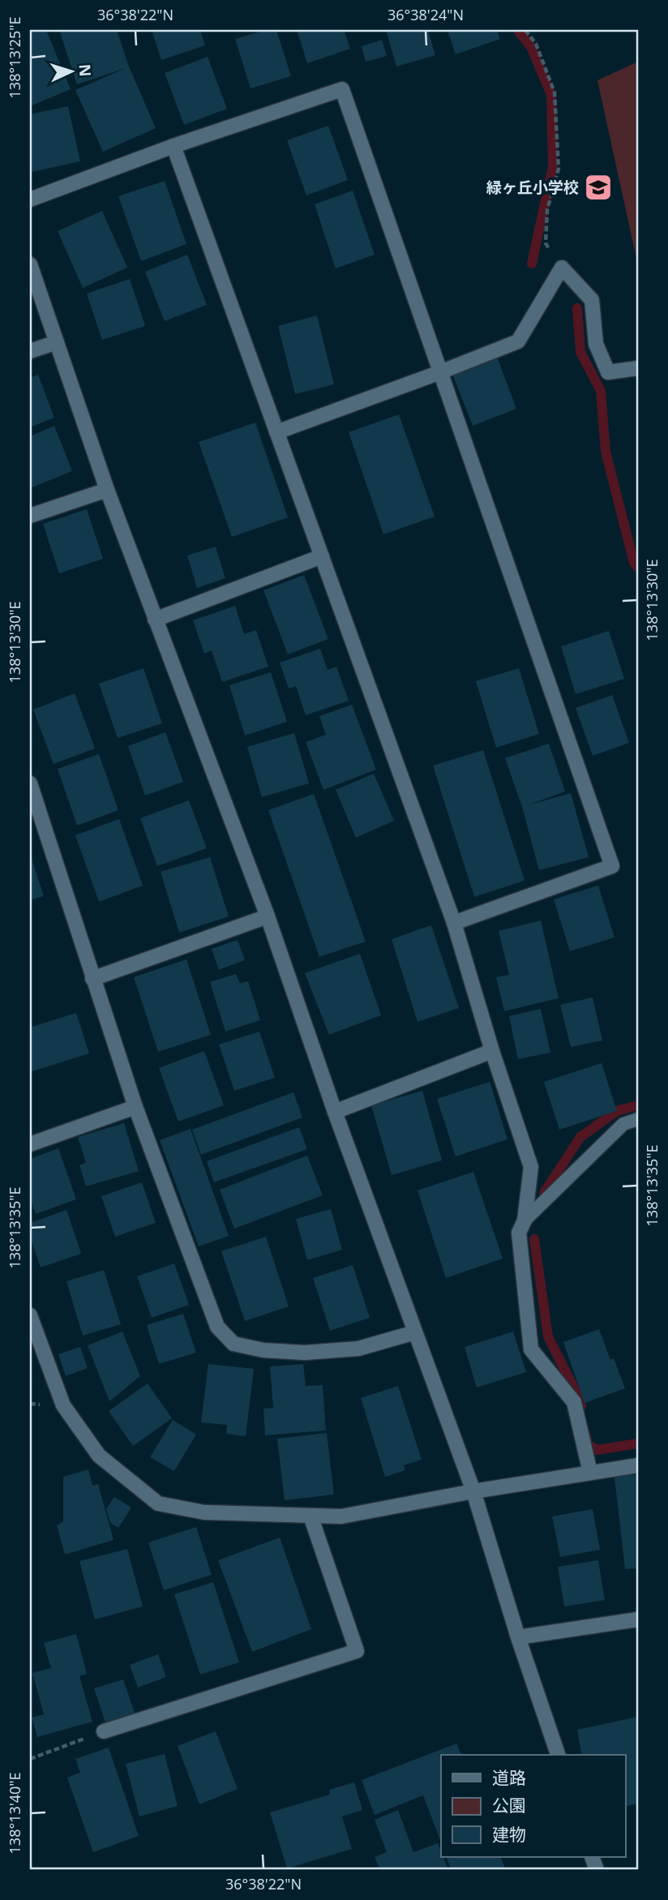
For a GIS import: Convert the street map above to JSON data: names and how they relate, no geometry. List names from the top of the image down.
{
  "places": {
    "school or university": ["緑ヶ丘小学校"]
  },
  "legend": ["道路", "公園", "建物"],
  "north": "right",
  "coordinates": [
    "36°38'22\"N",
    "36°38'24\"N",
    "138°13'25\"E",
    "138°13'30\"E",
    "138°13'35\"E",
    "138°13'40\"E"
  ]
}
